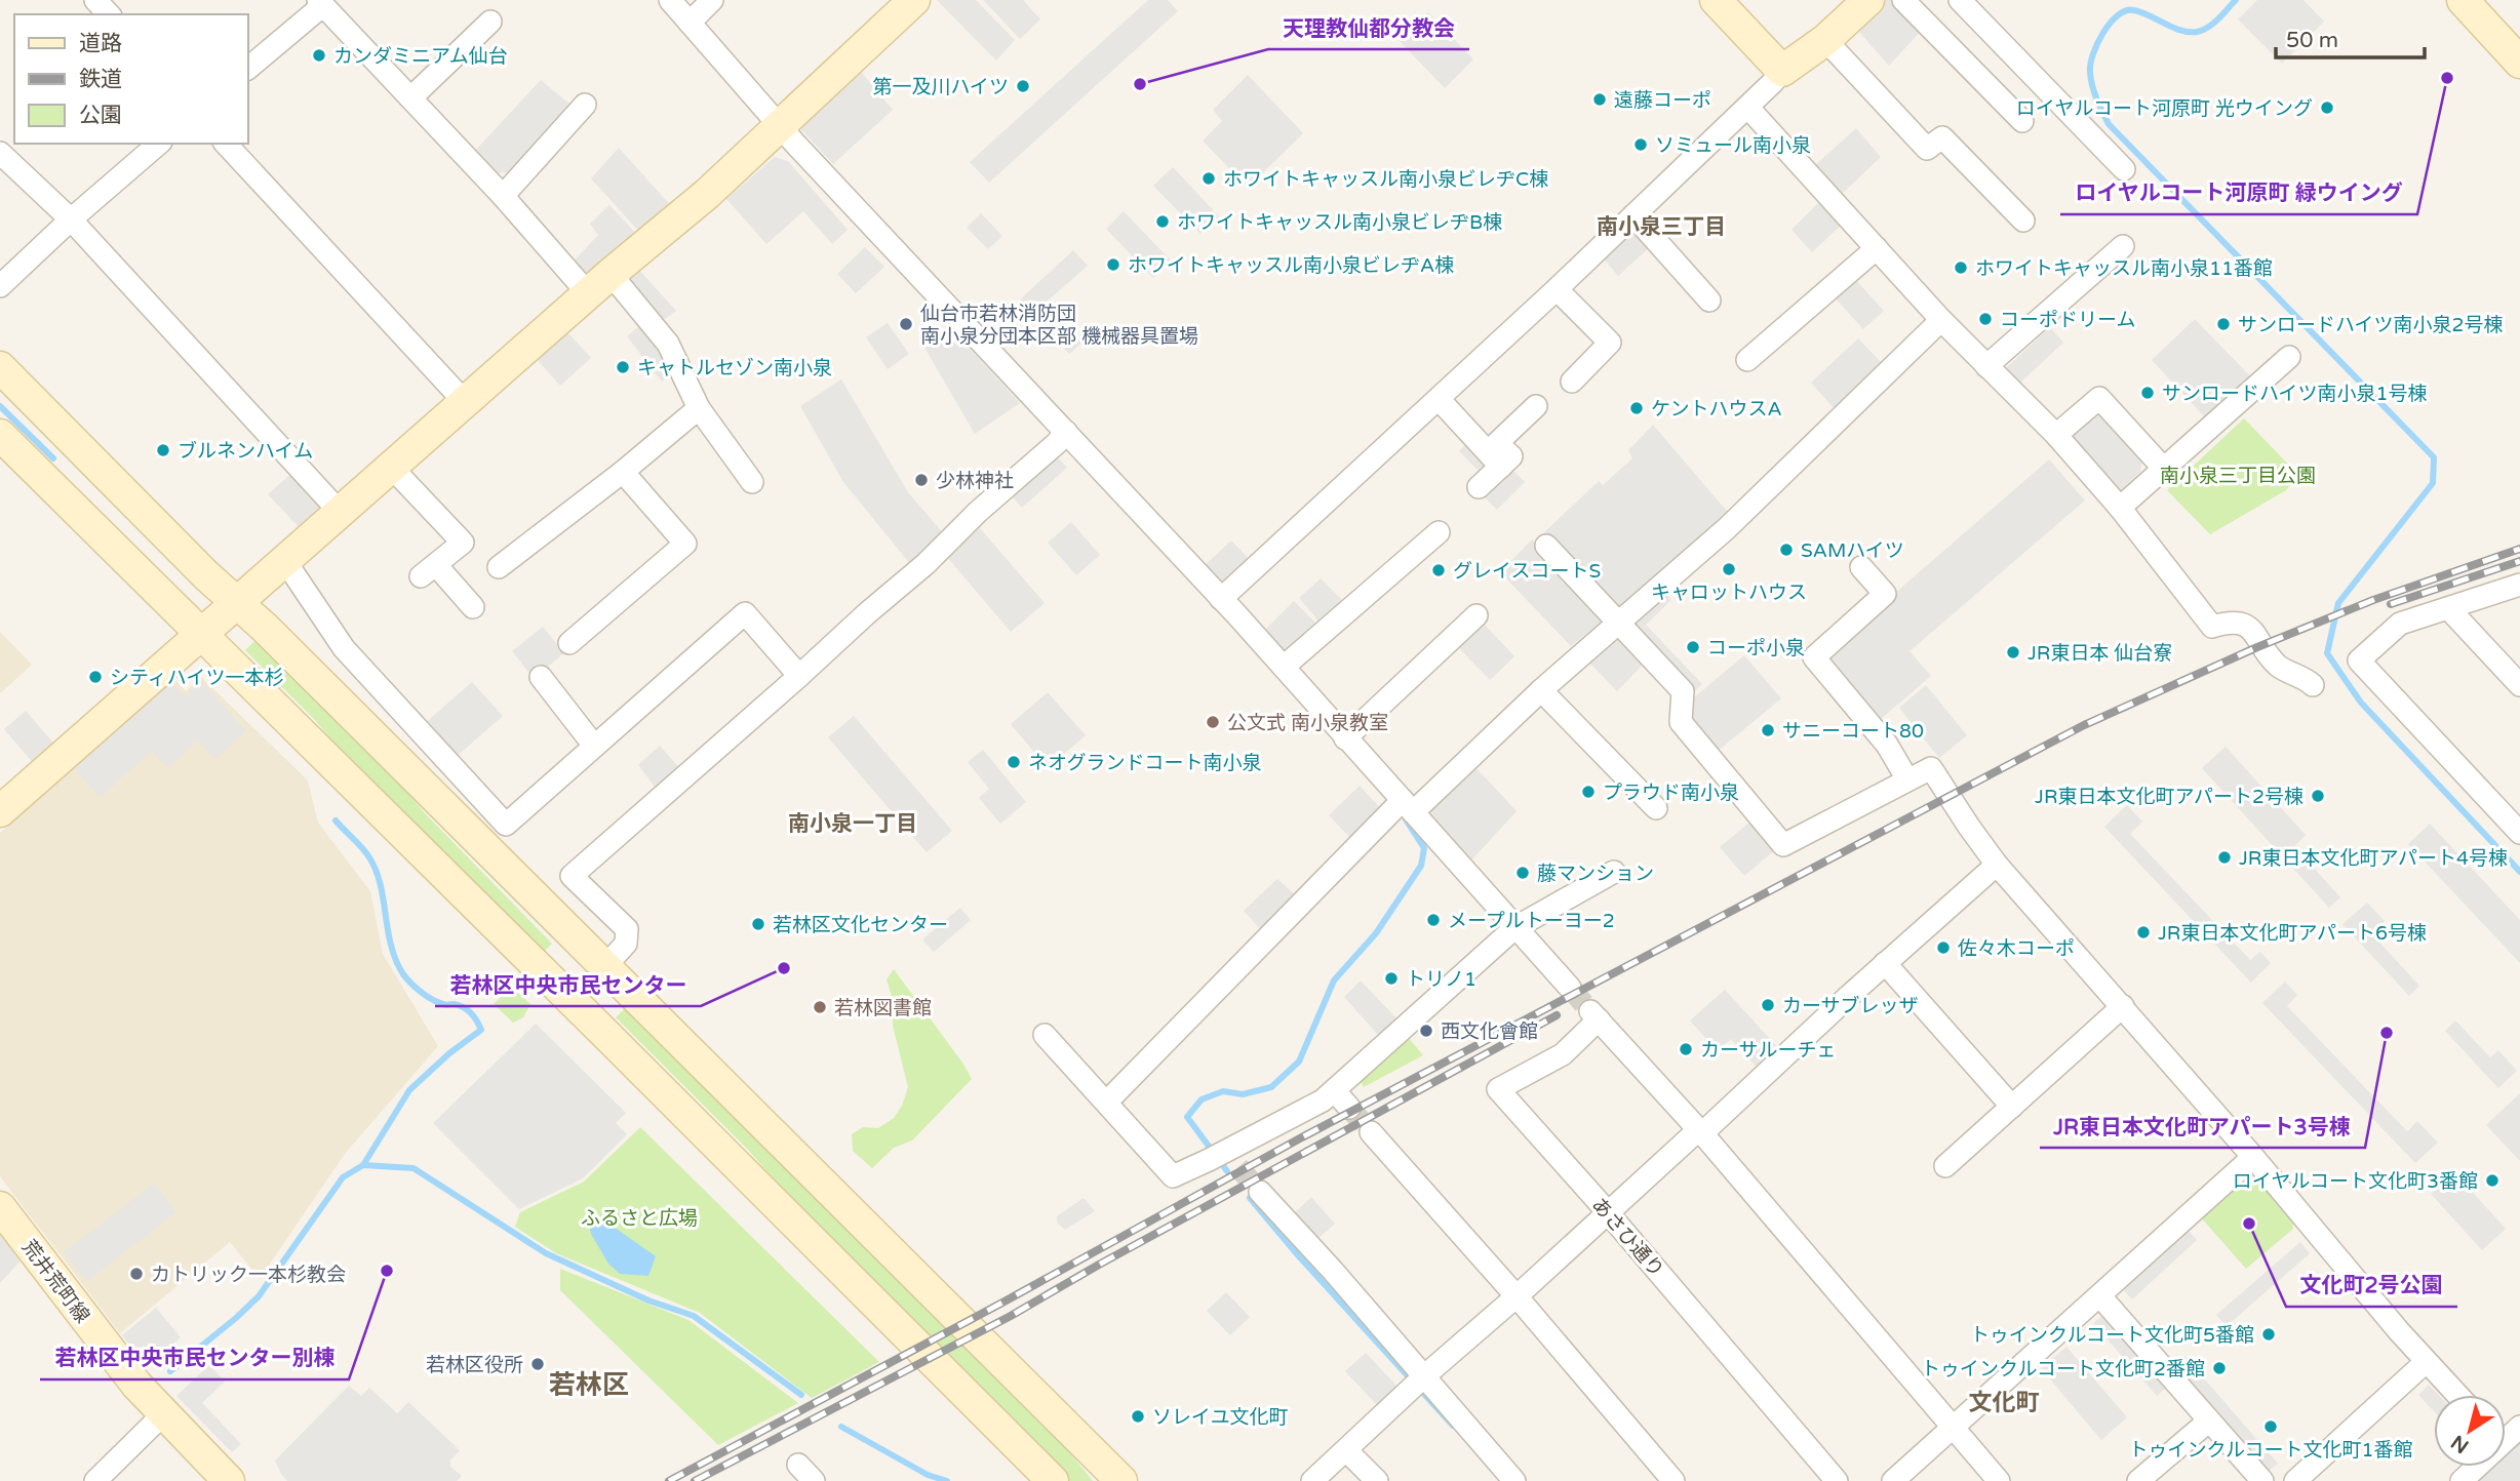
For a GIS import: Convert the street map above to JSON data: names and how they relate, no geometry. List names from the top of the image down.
{
  "streets": {
    "street": ["あさひ通り", "荒井荒町線"]
  },
  "districts": [
    "南小泉三丁目",
    "南小泉一丁目",
    "若林区",
    "文化町"
  ],
  "parks": ["南小泉三丁目公園", "ふるさと広場"],
  "places": [
    "カンダミニアム仙台",
    "ロイヤルコート河原町 緑ウイング",
    "天理教仙都分教会",
    "第一及川ハイツ",
    "遠藤コーポ",
    "ロイヤルコート河原町 光ウイング",
    "ソミュール南小泉",
    "ホワイトキャッスル南小泉ビレヂC棟",
    "ホワイトキャッスル南小泉ビレヂB棟",
    "ホワイトキャッスル南小泉ビレヂA棟",
    "ホワイトキャッスル南小泉11番館",
    "コーポドリーム",
    "仙台市若林消防団 南小泉分団本区部 機械器具置場",
    "サンロードハイツ南小泉2号棟",
    "キャトルセゾン南小泉",
    "サンロードハイツ南小泉1号棟",
    "ケントハウスA",
    "ブルネンハイム",
    "少林神社",
    "SAMハイツ",
    "キャロットハウス",
    "グレイスコートS",
    "コーポ小泉",
    "JR東日本 仙台寮",
    "シティハイツ一本杉",
    "公文式 南小泉教室",
    "サニーコート80",
    "ネオグランドコート南小泉",
    "プラウド南小泉",
    "JR東日本文化町アパート2号棟",
    "JR東日本文化町アパート4号棟",
    "藤マンション",
    "メープルトーヨー2",
    "若林区文化センター",
    "JR東日本文化町アパート6号棟",
    "佐々木コーポ",
    "若林区中央市民センター",
    "トリノ1",
    "カーサブレッザ",
    "若林図書館",
    "西文化會館",
    "JR東日本文化町アパート3号棟",
    "カーサルーチェ",
    "ロイヤルコート文化町3番館",
    "文化町2号公園",
    "若林区中央市民センター別棟",
    "カトリック一本杉教会",
    "トゥインクルコート文化町5番館",
    "若林区役所",
    "トゥインクルコート文化町2番館",
    "ソレイユ文化町",
    "トゥインクルコート文化町1番館"
  ],
  "legend": ["道路", "鉄道", "公園"],
  "scale_bar": "50 m",
  "north": "bottom left"
}
